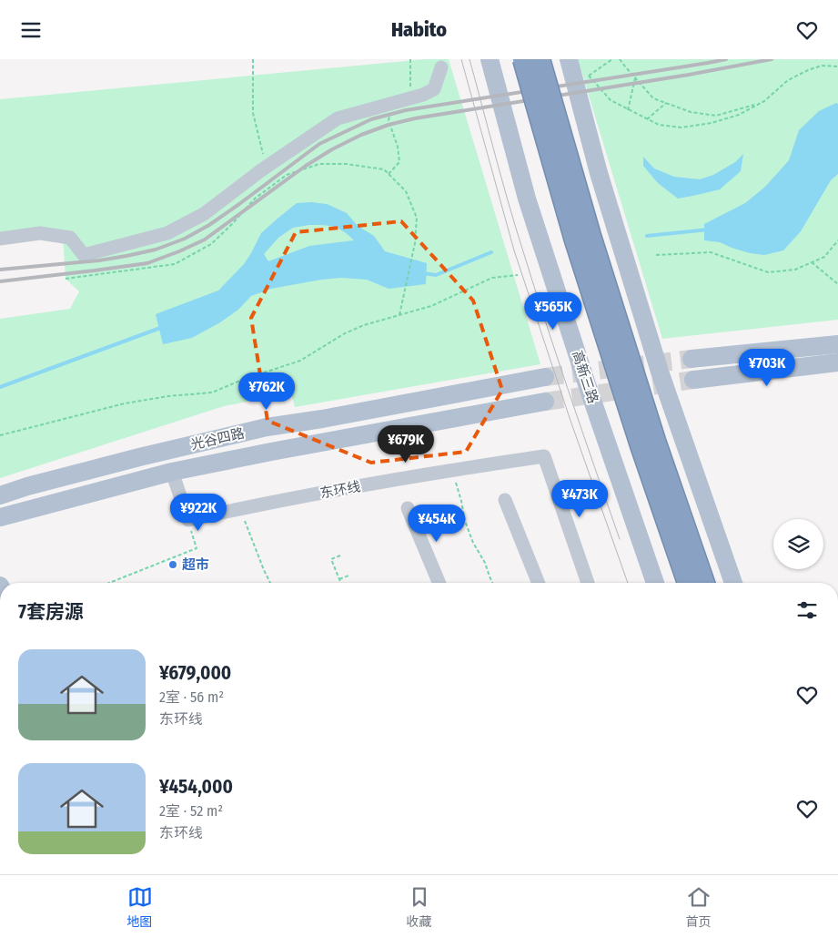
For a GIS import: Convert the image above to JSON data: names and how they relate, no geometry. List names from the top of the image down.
{
  "streets": {
    "main road": ["高新三路", "光谷四路"],
    "street": ["东环线"]
  },
  "places": ["超市"],
  "page": {
    "header": "Habito",
    "price": [
      "¥565K",
      "¥703K",
      "¥762K",
      "¥679K",
      "¥473K",
      "¥922K",
      "¥454K"
    ],
    "heading": "7套房源",
    "list": [
      {
        "name": "¥679,000",
        "note": "2室 · 56 m² · 东环线"
      },
      {
        "name": "¥454,000",
        "note": "2室 · 52 m² · 东环线"
      }
    ],
    "tabs": ["地图", "收藏", "首页"]
  }
}
